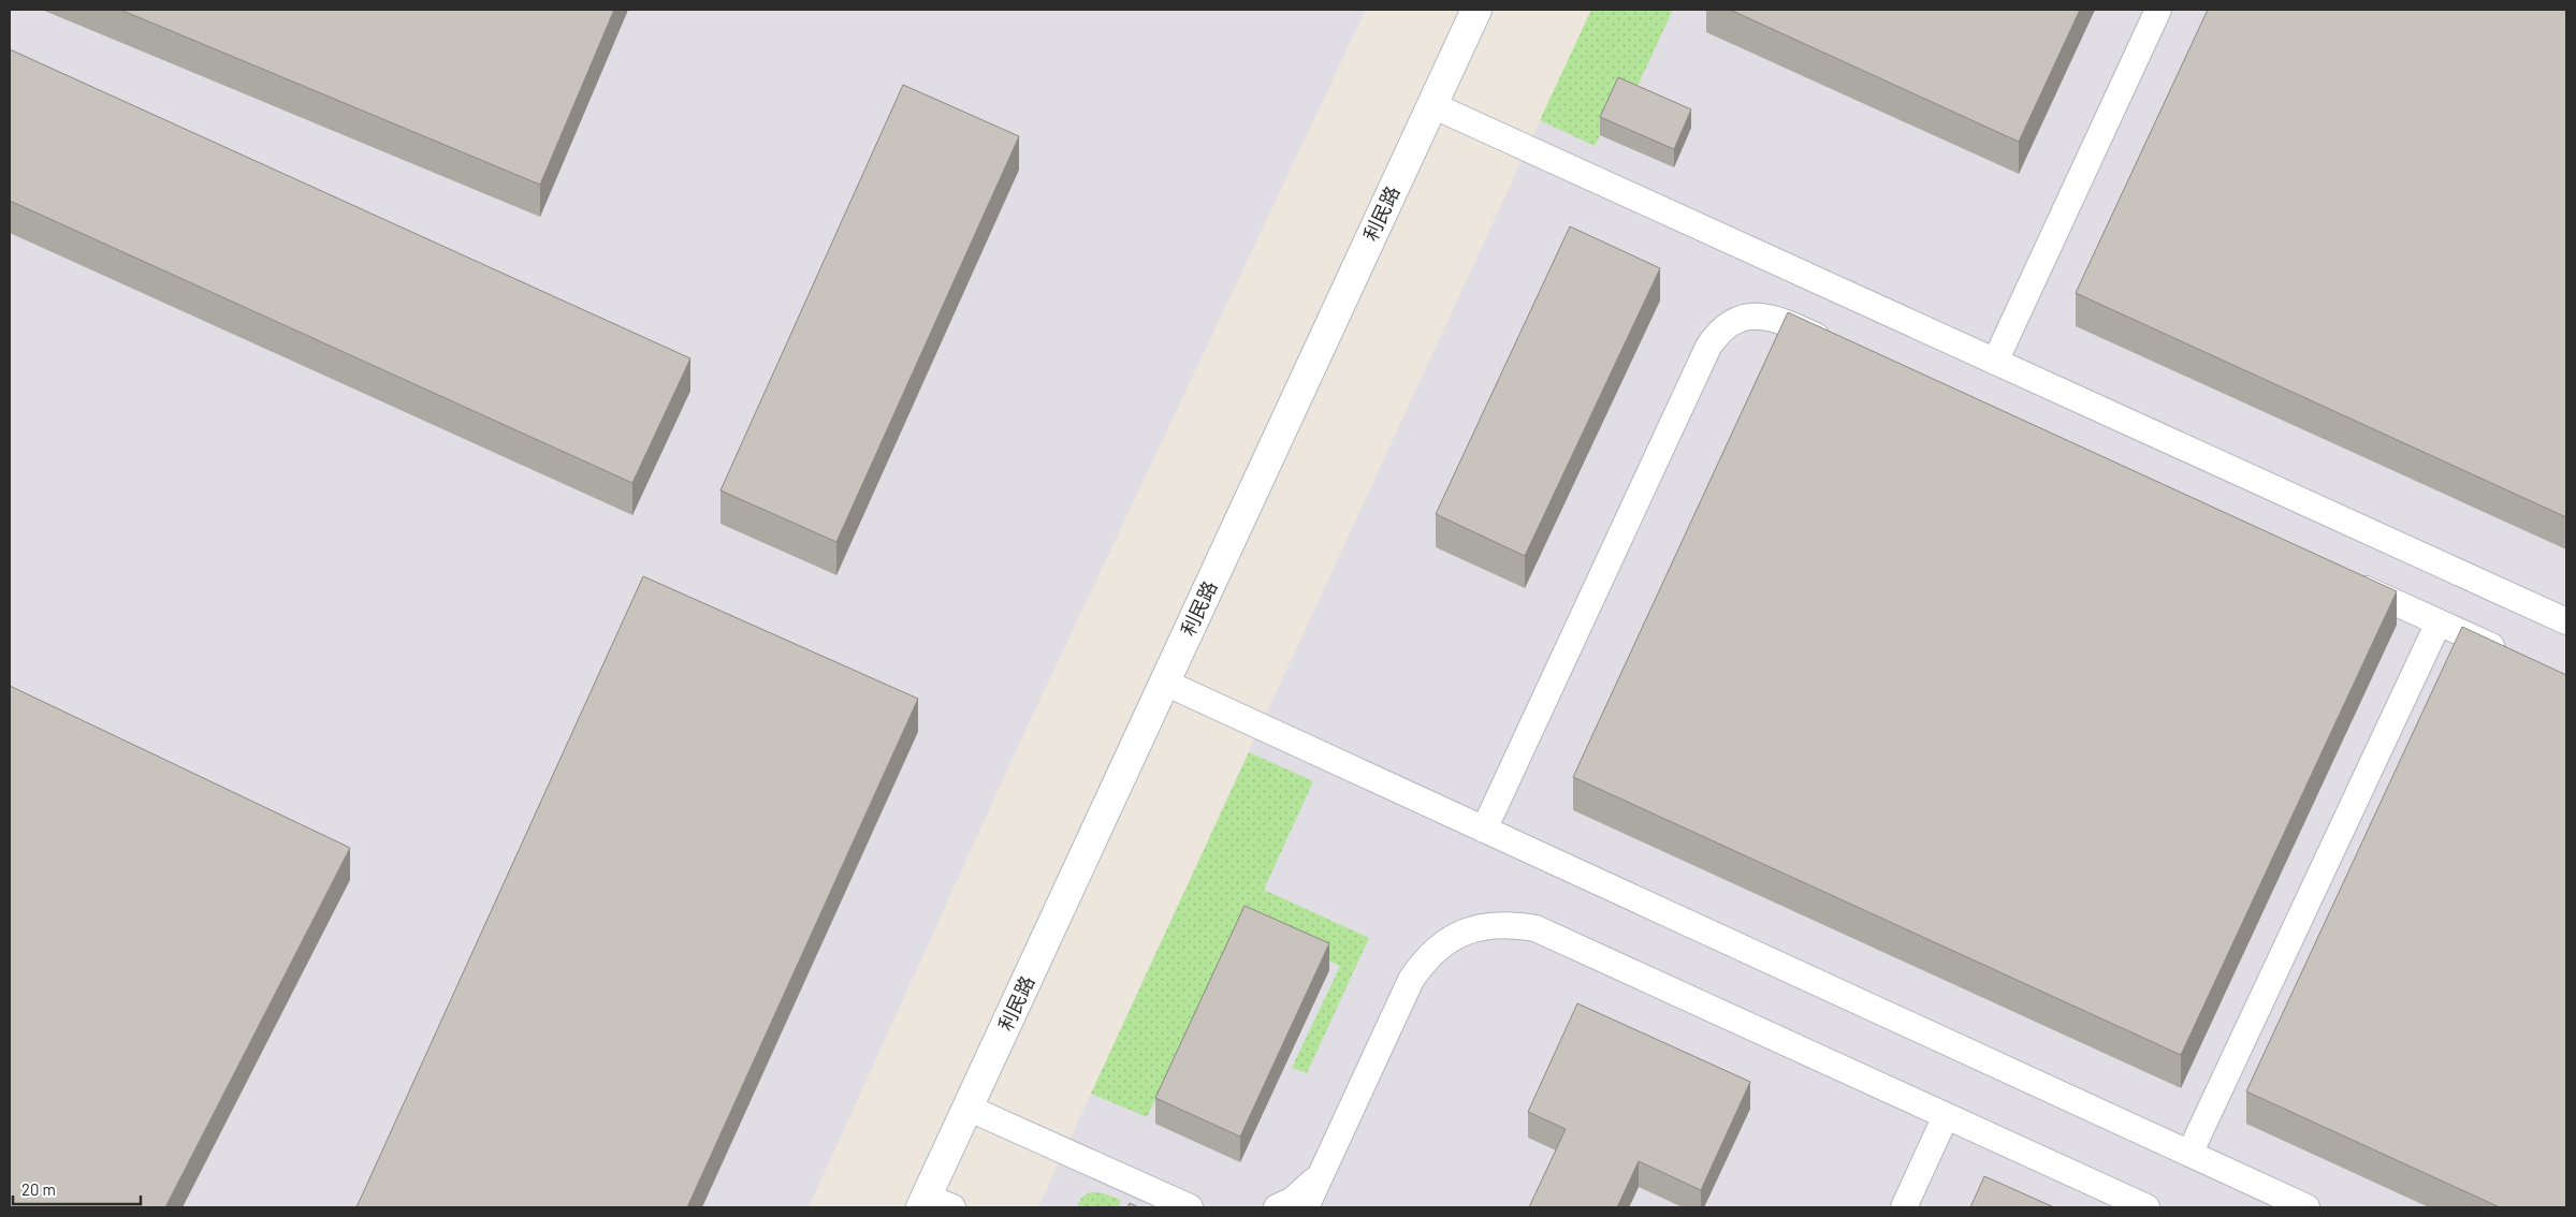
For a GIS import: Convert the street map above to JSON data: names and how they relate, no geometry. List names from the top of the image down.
{
  "streets": {
    "main road": ["利民路"]
  },
  "scale_bar": "20 m"
}
